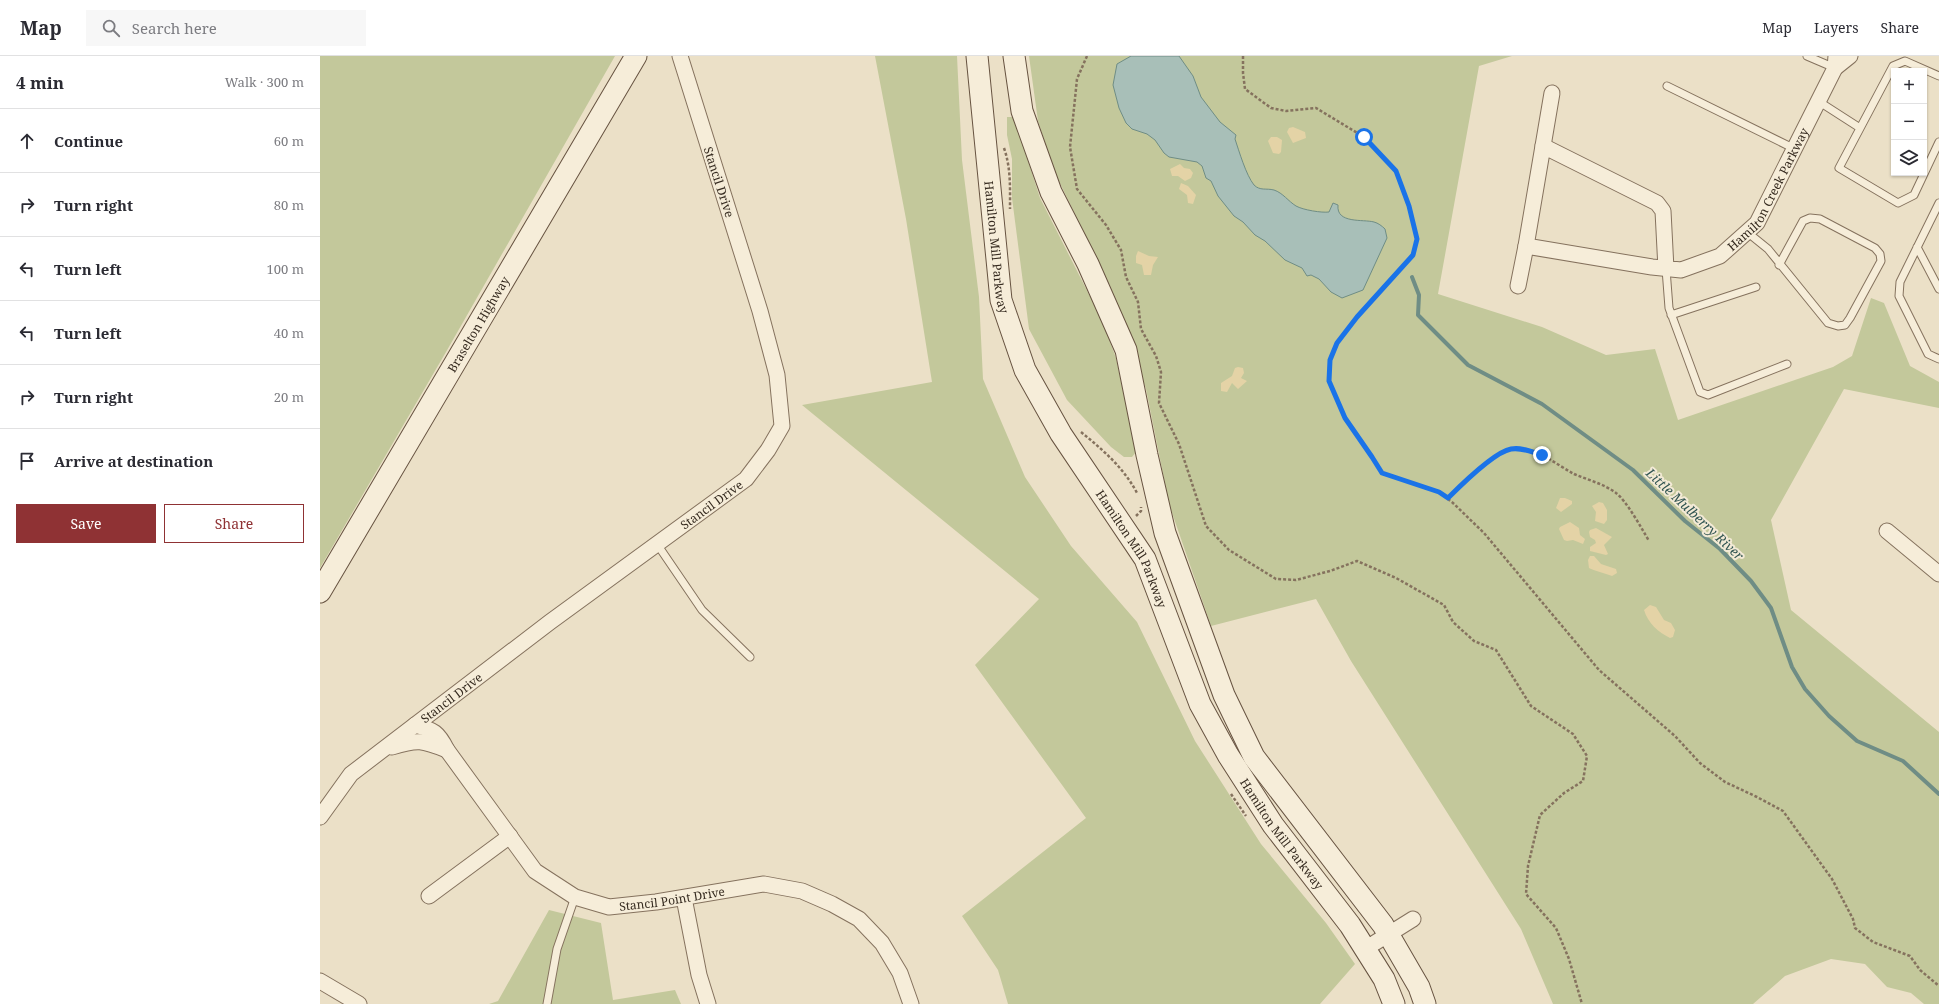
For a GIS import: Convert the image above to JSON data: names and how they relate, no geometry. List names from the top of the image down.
{
  "streets": {
    "street": [
      "Stancil Drive",
      "Hamilton Creek Parkway",
      "Hamilton Mill Parkway",
      "Braselton Highway",
      "Stancil Point Drive"
    ]
  },
  "crossings": [
    ["Stancil Drive", "Stancil Point Drive"]
  ],
  "water": ["Little Mulberry River"],
  "page": {
    "header": "Map",
    "search": "Search here",
    "nav": ["Map", "Layers", "Share"],
    "heading": ["4 min", "Walk · 300 m"],
    "map_buttons": ["+", "−"],
    "list": [
      ["Continue", "60 m"],
      ["Turn right", "80 m"],
      ["Turn left", "100 m"],
      ["Turn left", "40 m"],
      ["Turn right", "20 m"],
      "Arrive at destination"
    ],
    "buttons": ["Save", "Share"]
  }
}
